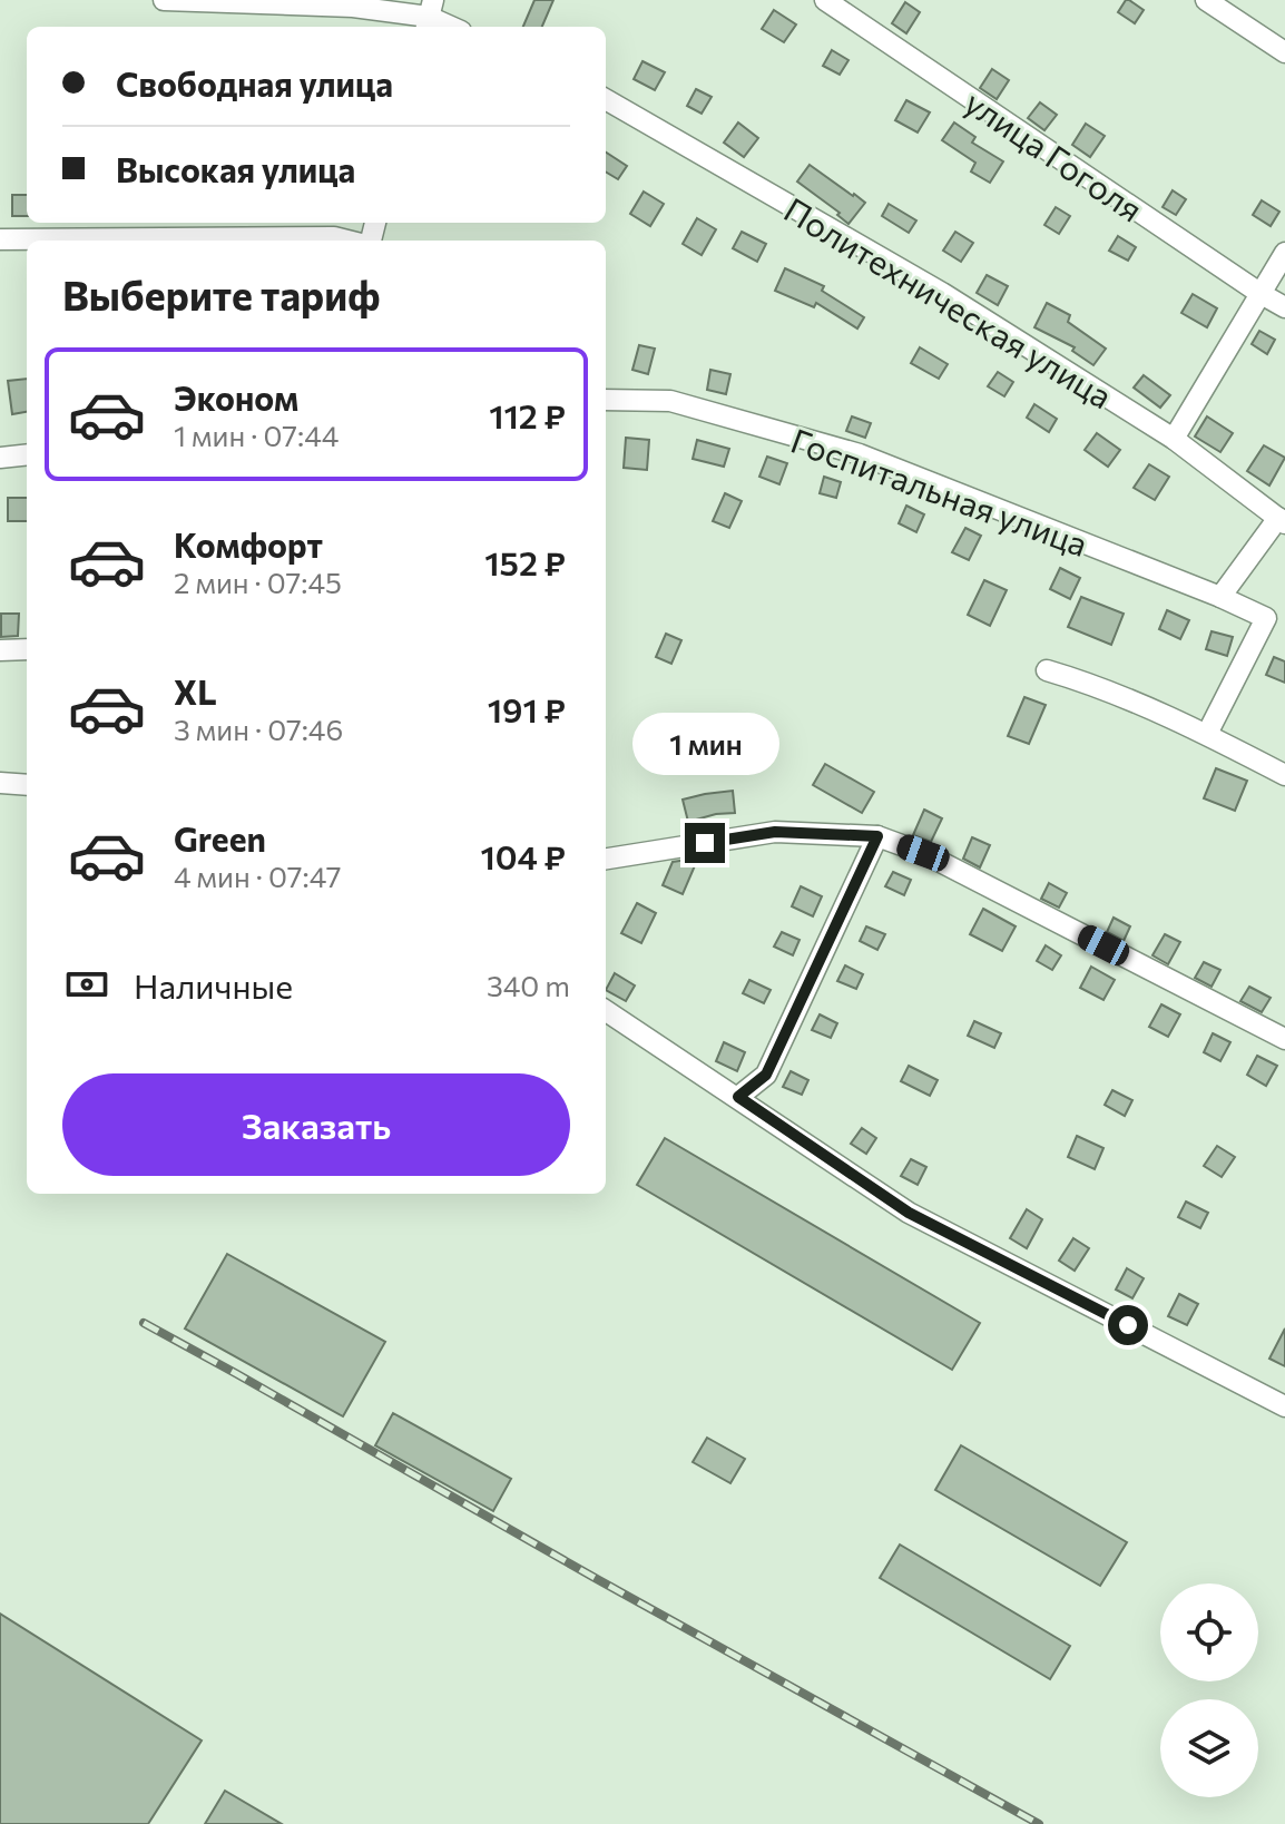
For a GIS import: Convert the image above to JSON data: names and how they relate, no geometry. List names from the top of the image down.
{
  "streets": {
    "street": ["улица Гоголя", "Политехническая улица", "Госпитальная улица"]
  },
  "page": {
    "banner": ["Свободная улица", "Высокая улица"],
    "heading": "Выберите тариф",
    "list": [
      {
        "name": "Эконом",
        "note": "1 мин · 07:44",
        "value": "112 ₽"
      },
      {
        "name": "Комфорт",
        "note": "2 мин · 07:45",
        "value": "152 ₽"
      },
      {
        "name": "XL",
        "note": "3 мин · 07:46",
        "value": "191 ₽"
      },
      {
        "name": "Green",
        "note": "4 мин · 07:47",
        "value": "104 ₽"
      }
    ],
    "bubble": "1 мин",
    "pay": ["Наличные", "340 m"],
    "buttons": "Заказать"
  }
}
